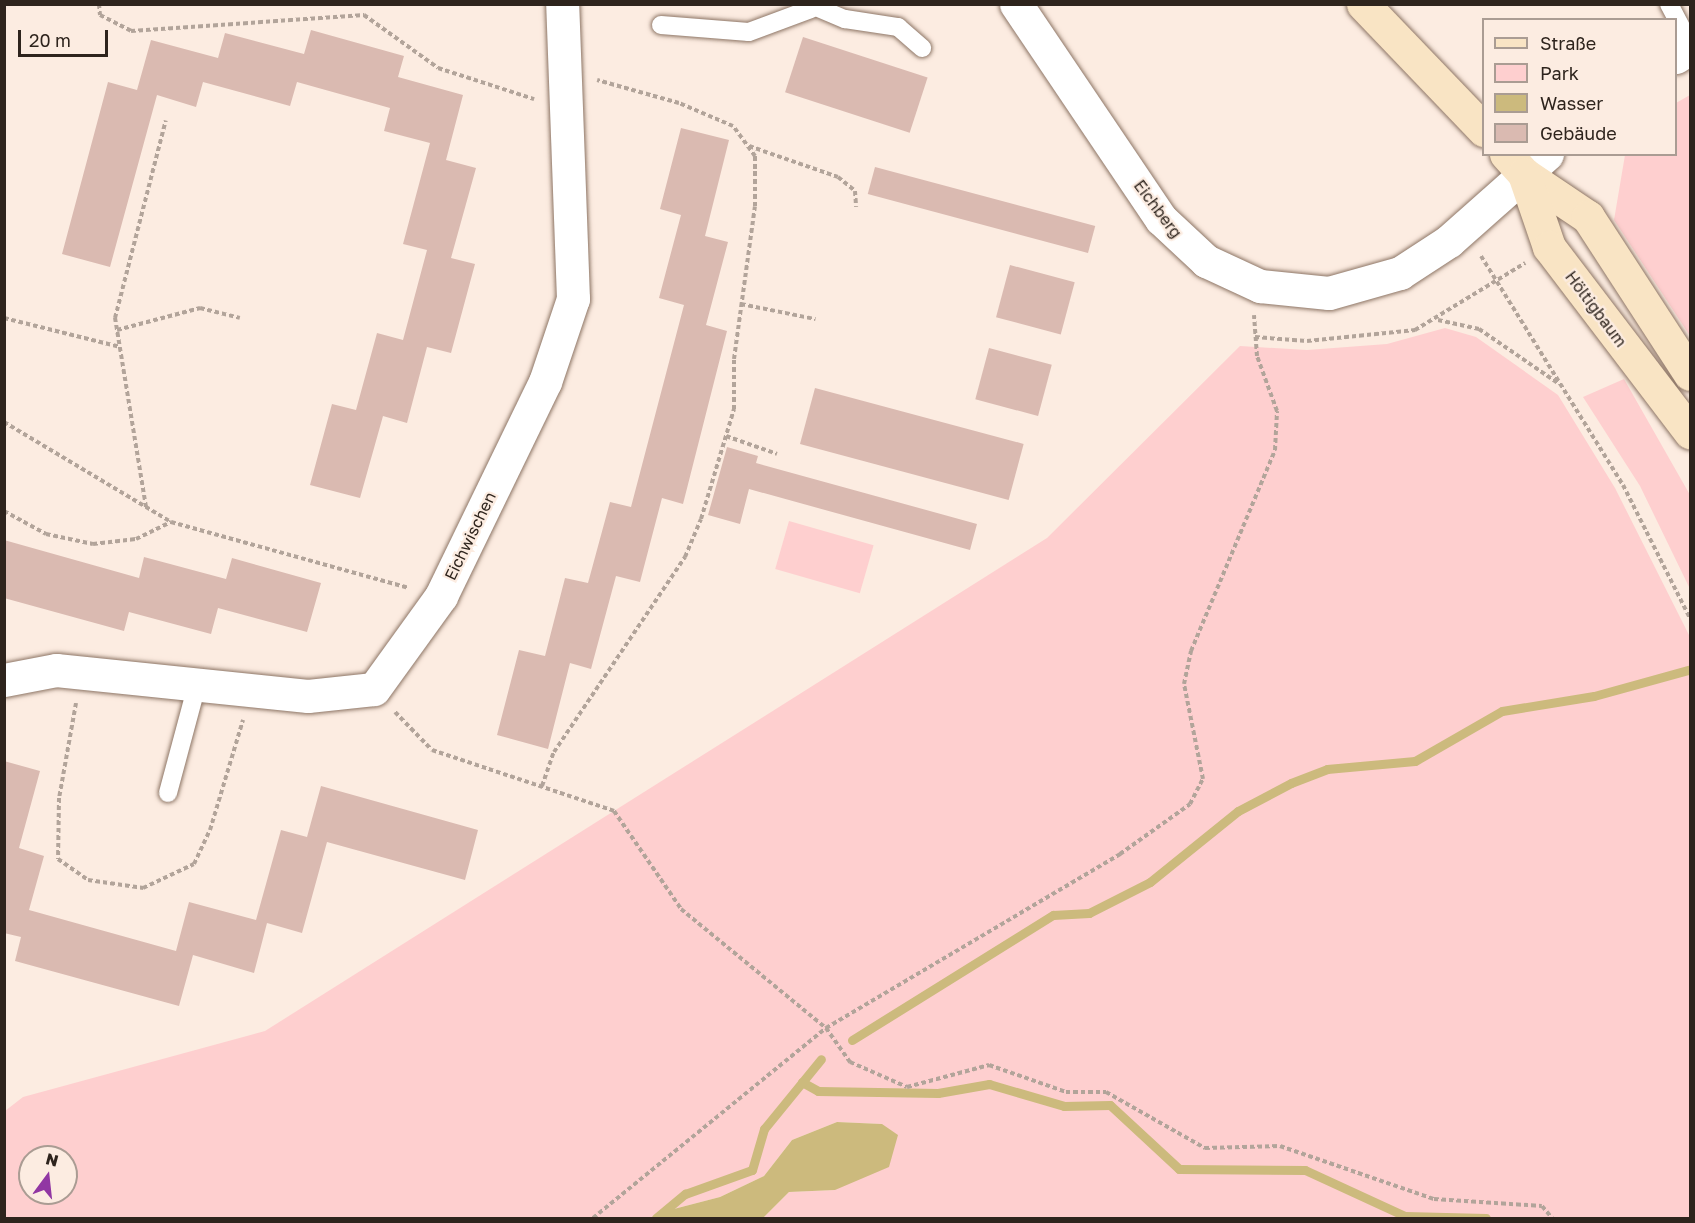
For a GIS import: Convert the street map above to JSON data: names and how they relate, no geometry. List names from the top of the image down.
{
  "streets": {
    "main road": ["Höltigbaum"],
    "street": ["Eichberg", "Eichwischen"]
  },
  "crossings": [
    ["Eichberg", "Höltigbaum"]
  ],
  "legend": [
    "Straße",
    "Park",
    "Wasser",
    "Gebäude"
  ],
  "scale_bar": "20 m",
  "north": "top"
}
